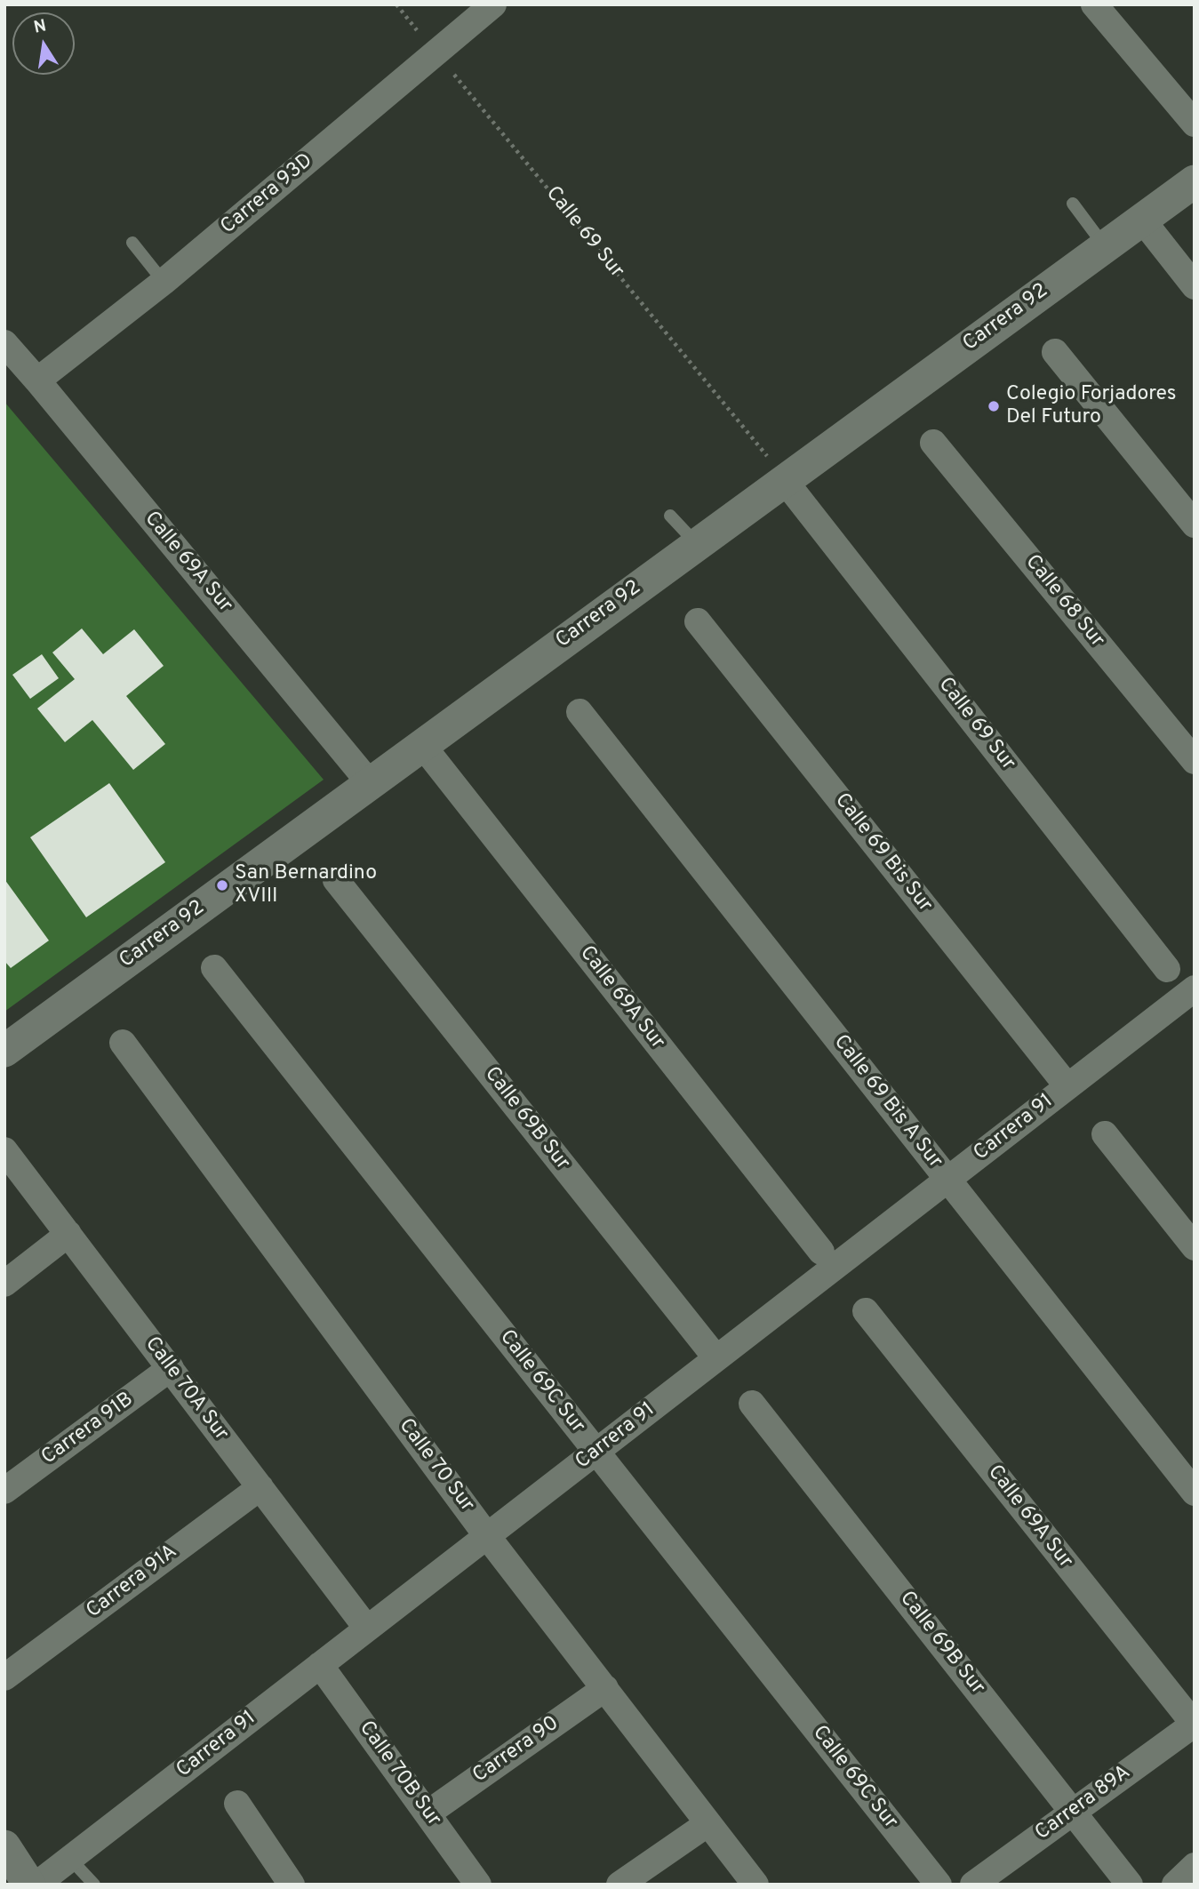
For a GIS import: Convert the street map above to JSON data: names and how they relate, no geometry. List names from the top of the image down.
{
  "streets": {
    "street": [
      "Carrera 93D",
      "Calle 69 Sur",
      "Carrera 92",
      "Calle 69A Sur",
      "Calle 68 Sur",
      "Calle 69 Bis Sur",
      "Calle 69 Bis A Sur",
      "Calle 69B Sur",
      "Carrera 91",
      "Calle 69C Sur",
      "Calle 70A Sur",
      "Carrera 91B",
      "Calle 70 Sur",
      "Carrera 91A",
      "Carrera 90",
      "Calle 70B Sur",
      "Carrera 89A"
    ]
  },
  "crossings": [
    ["Carrera 93D", "Calle 69 Sur"],
    ["Carrera 93D", "Calle 69A Sur"],
    ["Calle 69 Sur", "Carrera 92"],
    ["Carrera 92", "Calle 69A Sur"],
    ["Calle 69A Sur", "Carrera 89A"],
    ["Calle 69 Bis Sur", "Carrera 91"],
    ["Calle 69 Bis A Sur", "Carrera 91"],
    ["Calle 69B Sur", "Carrera 91"],
    ["Calle 69B Sur", "Carrera 89A"],
    ["Carrera 91", "Calle 69C Sur"],
    ["Carrera 91", "Calle 70A Sur"],
    ["Carrera 91", "Calle 70 Sur"],
    ["Carrera 91", "Calle 70B Sur"],
    ["Calle 70A Sur", "Carrera 91B"],
    ["Calle 70A Sur", "Carrera 91A"],
    ["Calle 70 Sur", "Carrera 90"],
    ["Carrera 90", "Calle 70B Sur"]
  ],
  "places": ["Colegio Forjadores Del Futuro", "San Bernardino XVIII"],
  "north": "top"
}
